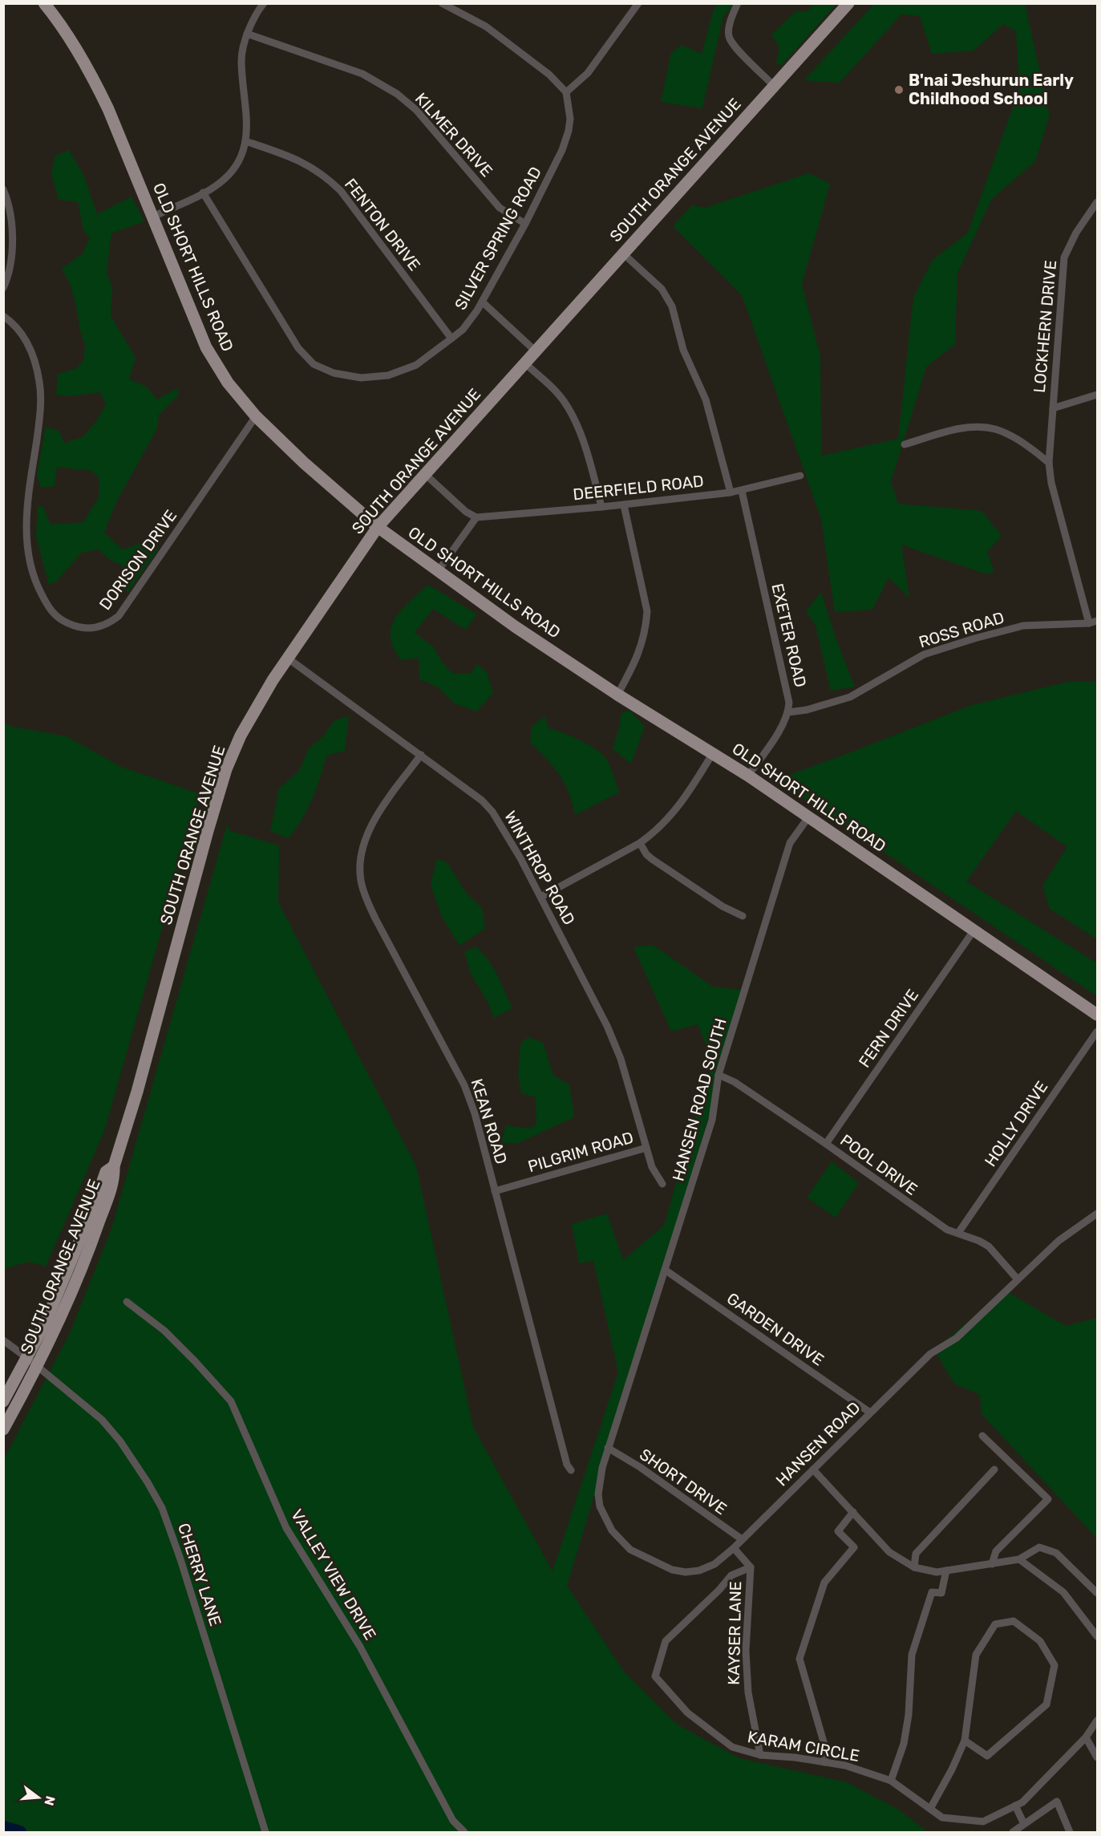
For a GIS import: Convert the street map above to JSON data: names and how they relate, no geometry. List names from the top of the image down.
{
  "streets": {
    "main road": ["SOUTH ORANGE AVENUE", "OLD SHORT HILLS ROAD"],
    "street": [
      "KILMER DRIVE",
      "FENTON DRIVE",
      "SILVER SPRING ROAD",
      "LOCKHERN DRIVE",
      "DEERFIELD ROAD",
      "DORISON DRIVE",
      "ROSS ROAD",
      "EXETER ROAD",
      "WINTHROP ROAD",
      "FERN DRIVE",
      "HANSEN ROAD SOUTH",
      "KEAN ROAD",
      "HOLLY DRIVE",
      "PILGRIM ROAD",
      "POOL DRIVE",
      "GARDEN DRIVE",
      "HANSEN ROAD",
      "SHORT DRIVE",
      "CHERRY LANE",
      "VALLEY VIEW DRIVE",
      "KAYSER LANE",
      "KARAM CIRCLE"
    ]
  },
  "crossings": [
    ["KILMER DRIVE", "SILVER SPRING ROAD"],
    ["SOUTH ORANGE AVENUE", "OLD SHORT HILLS ROAD"],
    ["SOUTH ORANGE AVENUE", "WINTHROP ROAD"],
    ["SOUTH ORANGE AVENUE", "CHERRY LANE"],
    ["FENTON DRIVE", "SILVER SPRING ROAD"],
    ["OLD SHORT HILLS ROAD", "DORISON DRIVE"],
    ["OLD SHORT HILLS ROAD", "FERN DRIVE"],
    ["OLD SHORT HILLS ROAD", "HANSEN ROAD SOUTH"],
    ["LOCKHERN DRIVE", "ROSS ROAD"],
    ["DEERFIELD ROAD", "EXETER ROAD"],
    ["ROSS ROAD", "EXETER ROAD"],
    ["WINTHROP ROAD", "KEAN ROAD"],
    ["WINTHROP ROAD", "PILGRIM ROAD"],
    ["FERN DRIVE", "POOL DRIVE"],
    ["HANSEN ROAD SOUTH", "POOL DRIVE"],
    ["HANSEN ROAD SOUTH", "GARDEN DRIVE"],
    ["HANSEN ROAD SOUTH", "HANSEN ROAD"],
    ["HANSEN ROAD SOUTH", "SHORT DRIVE"],
    ["KEAN ROAD", "PILGRIM ROAD"],
    ["HOLLY DRIVE", "POOL DRIVE"],
    ["POOL DRIVE", "HANSEN ROAD"],
    ["GARDEN DRIVE", "HANSEN ROAD"],
    ["HANSEN ROAD", "SHORT DRIVE"],
    ["KAYSER LANE", "KARAM CIRCLE"]
  ],
  "places": ["B'nai Jeshurun Early Childhood School"],
  "north": "right"
}
